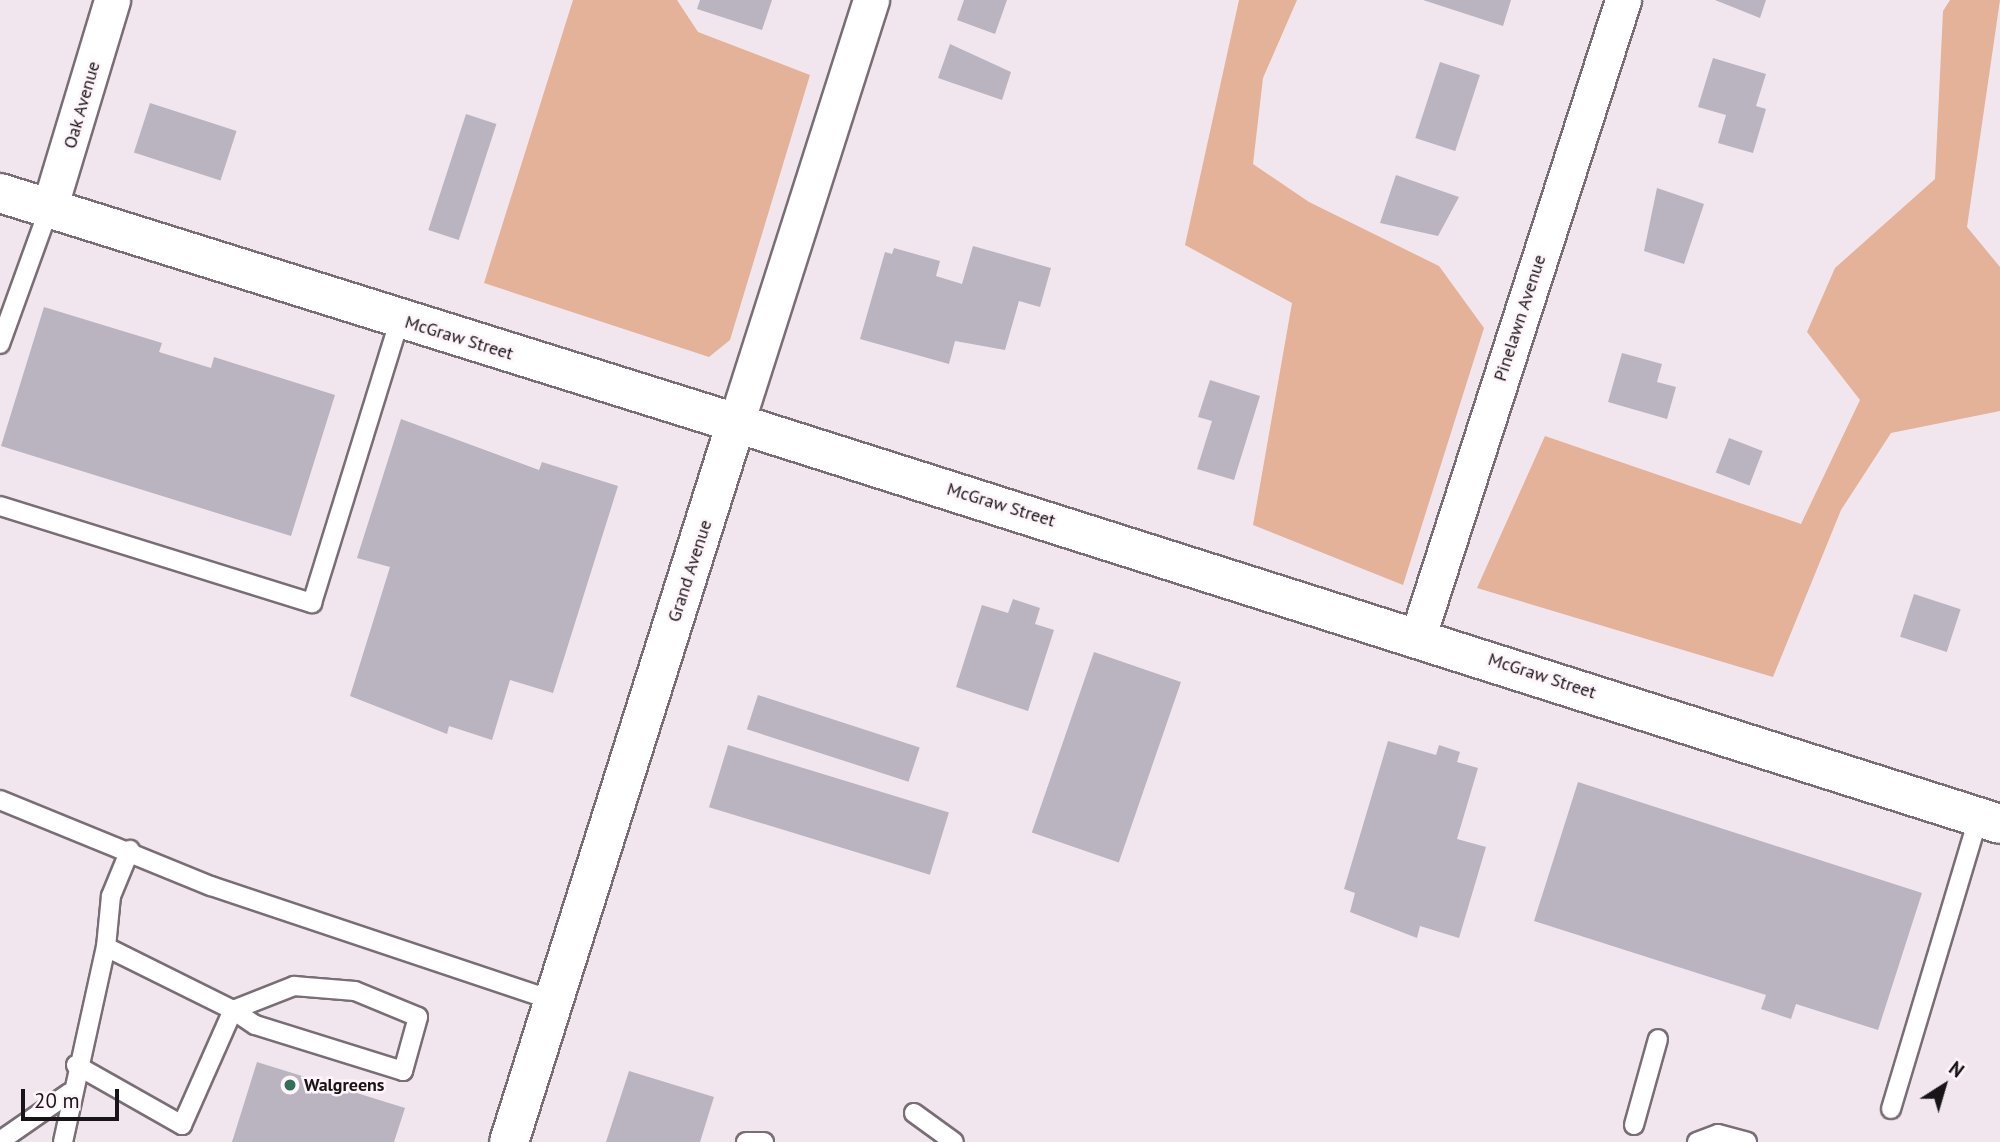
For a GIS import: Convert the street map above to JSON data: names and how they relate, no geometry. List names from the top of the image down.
{
  "streets": {
    "main road": ["McGraw Street", "Grand Avenue"],
    "street": ["Oak Avenue", "Pinelawn Avenue"]
  },
  "crossings": [
    ["Oak Avenue", "McGraw Street"],
    ["Pinelawn Avenue", "McGraw Street"],
    ["McGraw Street", "Grand Avenue"]
  ],
  "places": ["Walgreens"],
  "scale_bar": "20 m",
  "north": "top right"
}
